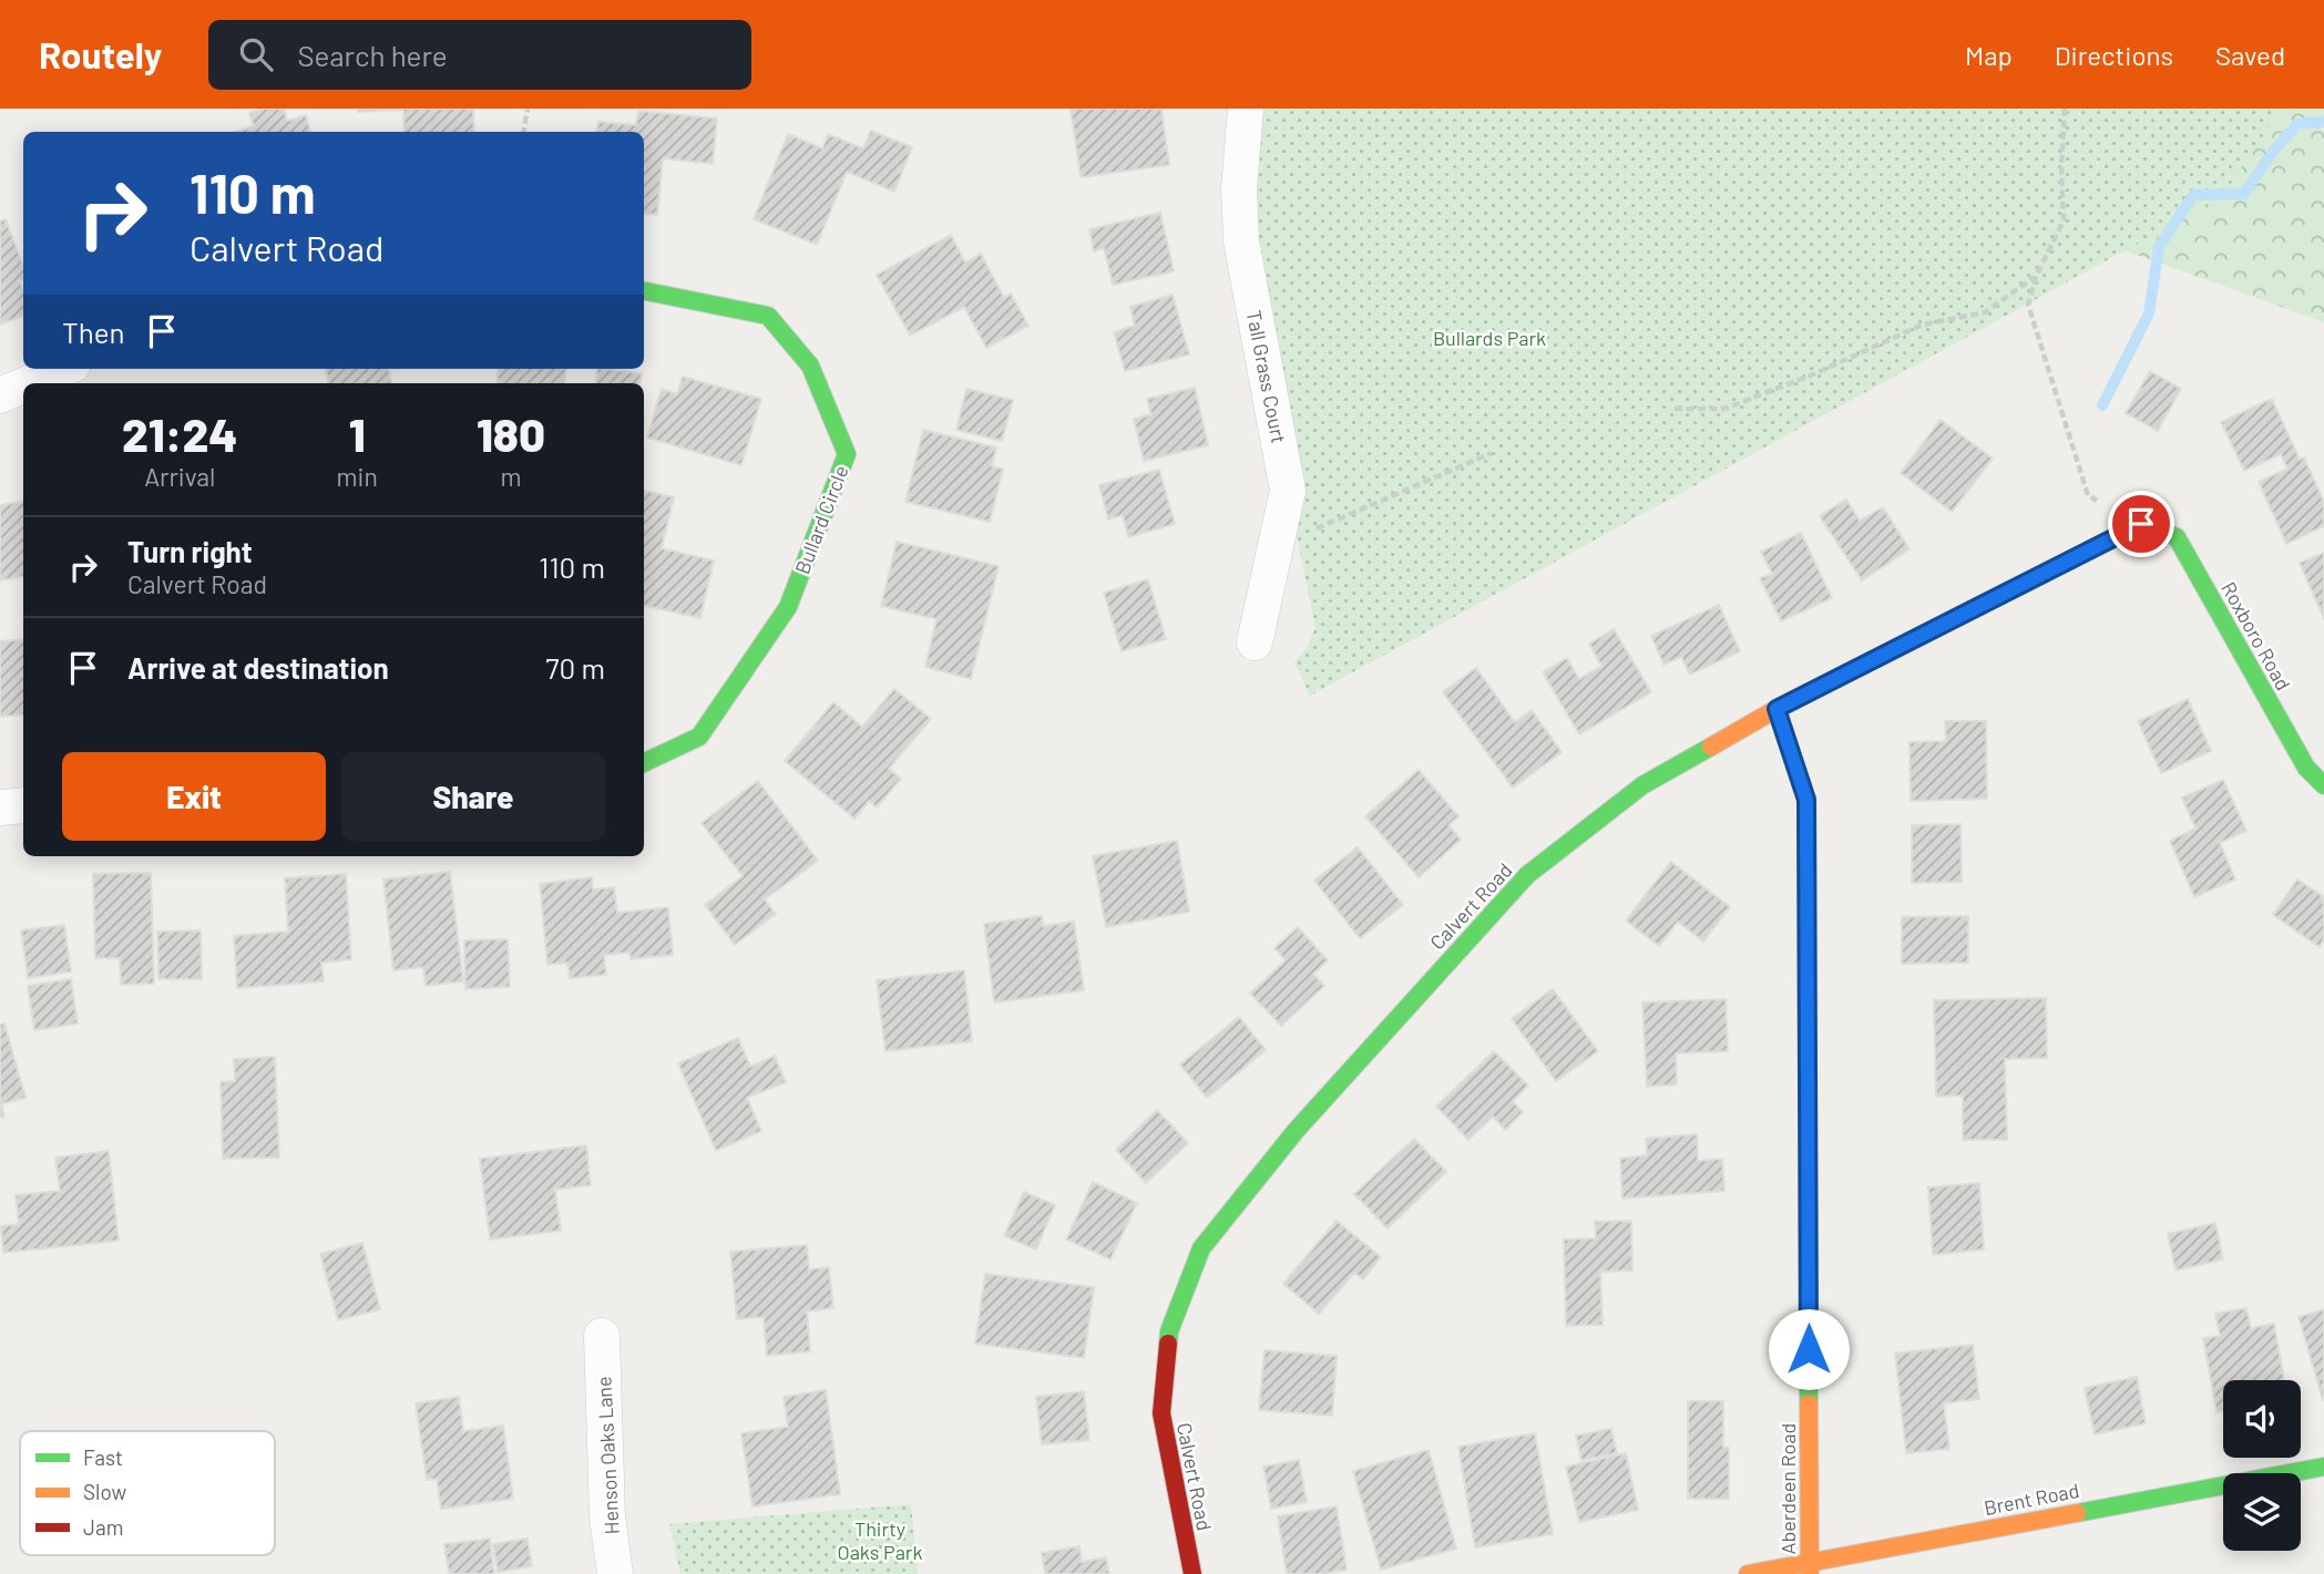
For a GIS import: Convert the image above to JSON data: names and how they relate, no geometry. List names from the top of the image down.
{
  "streets": {
    "street": [
      "Tall Grass Court",
      "Bullard Circle",
      "Roxboro Road",
      "Calvert Road",
      "Henson Oaks Lane",
      "Aberdeen Road",
      "Brent Road"
    ]
  },
  "crossings": [
    ["Roxboro Road", "Calvert Road"],
    ["Calvert Road", "Aberdeen Road"],
    ["Aberdeen Road", "Brent Road"]
  ],
  "parks": ["Bullards Park", "Thirty Oaks Park"],
  "legend": ["Fast", "Slow", "Jam"],
  "page": {
    "header": "Routely",
    "search": "Search here",
    "nav": ["Map", "Directions", "Saved"],
    "turn": ["110 m", "Calvert Road"],
    "then": "Then",
    "eta": [
      "21:24",
      "Arrival",
      "1",
      "min",
      "180",
      "m"
    ],
    "list": [
      {
        "name": "Turn right",
        "note": "Calvert Road",
        "value": "110 m"
      },
      {
        "name": "Arrive at destination",
        "value": "70 m"
      }
    ],
    "buttons": ["Exit", "Share"]
  }
}
